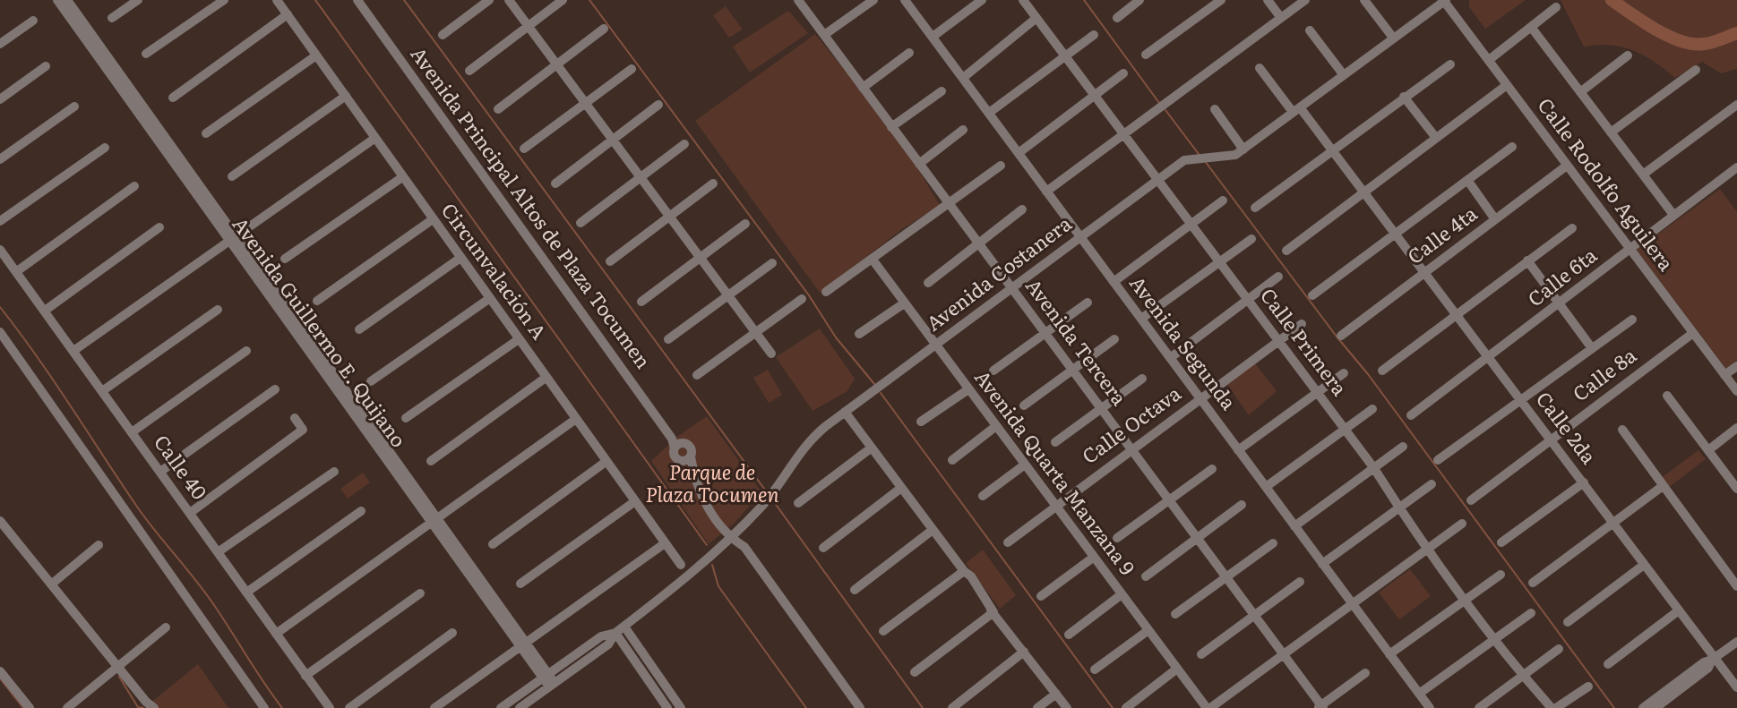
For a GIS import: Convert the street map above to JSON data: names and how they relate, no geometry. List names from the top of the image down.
{
  "streets": {
    "street": [
      "Calle Rodolfo Aguilera",
      "Avenida Principal Altos de Plaza Tocumen",
      "Calle 4ta",
      "Circunvalación A",
      "Avenida Costanera",
      "Calle 6ta",
      "Avenida Guillermo E. Quijano",
      "Avenida Tercera",
      "Calle Primera",
      "Avenida Segunda",
      "Calle 8a",
      "Calle Octava",
      "Calle 2da",
      "Calle 40",
      "Avenida Quarta Manzana 9"
    ]
  },
  "crossings": [
    ["Calle Rodolfo Aguilera", "Calle 4ta"],
    ["Calle Rodolfo Aguilera", "Avenida Costanera"],
    ["Calle Rodolfo Aguilera", "Calle 6ta"],
    ["Calle Rodolfo Aguilera", "Calle 8a"],
    ["Calle 4ta", "Calle 2da"],
    ["Avenida Costanera", "Avenida Guillermo E. Quijano"],
    ["Avenida Costanera", "Avenida Tercera"],
    ["Avenida Costanera", "Calle Primera"],
    ["Avenida Costanera", "Avenida Segunda"],
    ["Avenida Costanera", "Calle 2da"],
    ["Avenida Costanera", "Avenida Quarta Manzana 9"],
    ["Calle 6ta", "Calle 2da"],
    ["Avenida Tercera", "Calle Octava"],
    ["Calle Primera", "Calle Octava"],
    ["Avenida Segunda", "Calle Octava"],
    ["Calle 8a", "Calle 2da"],
    ["Calle Octava", "Avenida Quarta Manzana 9"]
  ],
  "parks": ["Parque de Plaza Tocumen"]
}
